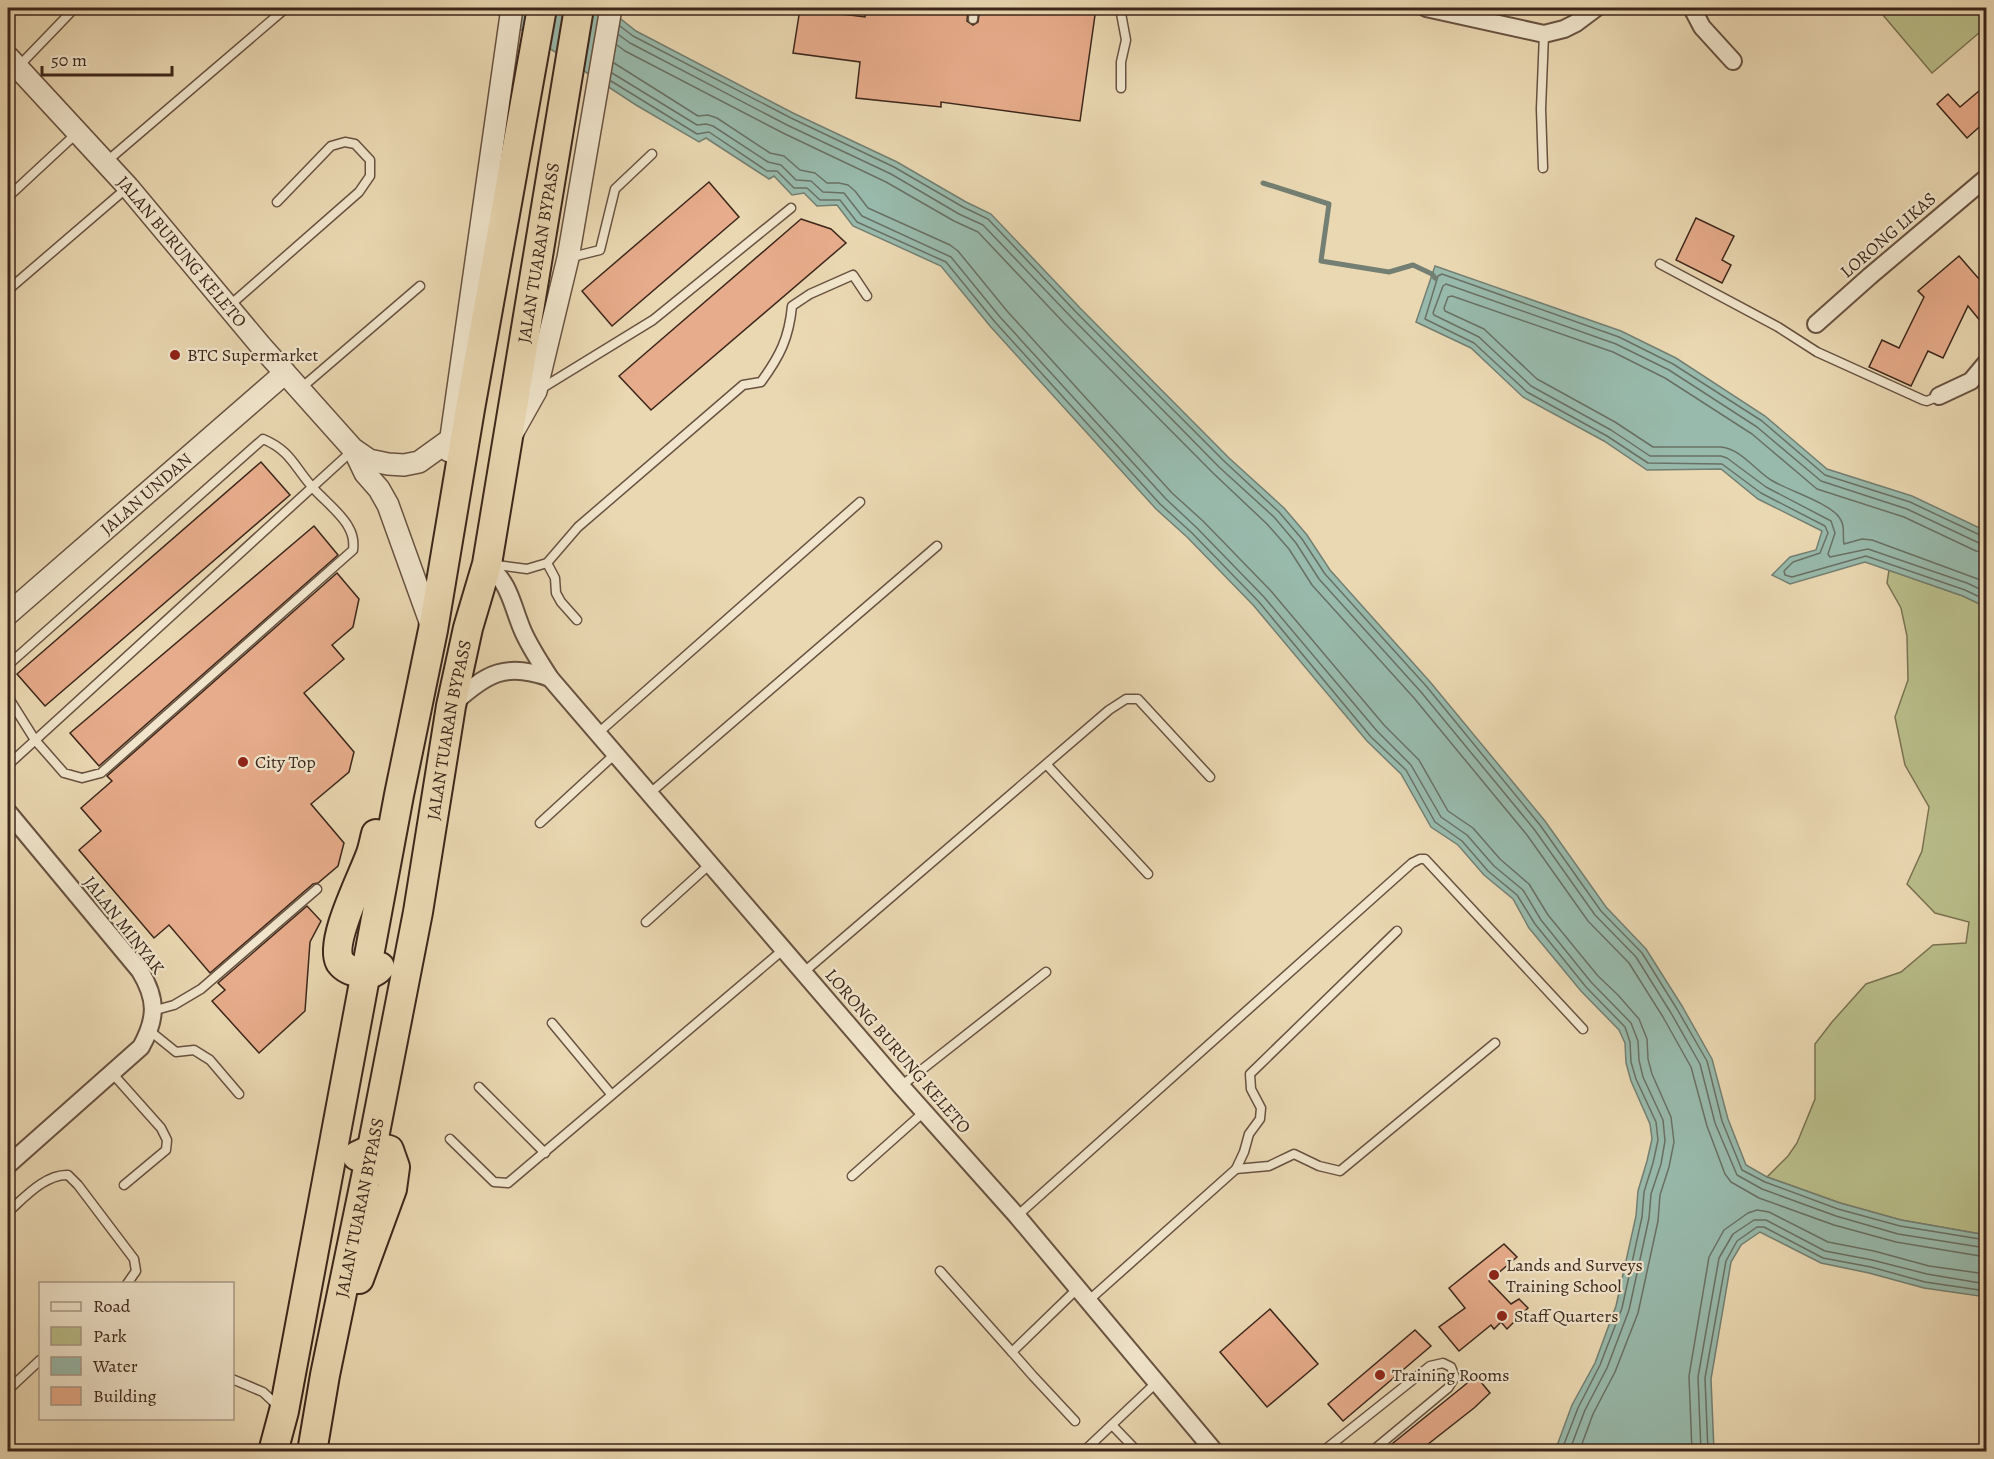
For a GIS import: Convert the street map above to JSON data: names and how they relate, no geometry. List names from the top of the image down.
{
  "streets": {
    "highway": ["JALAN TUARAN BYPASS"],
    "street": [
      "LORONG LIKAS",
      "JALAN BURUNG KELETO",
      "JALAN UNDAN",
      "JALAN MINYAK",
      "LORONG BURUNG KELETO"
    ]
  },
  "crossings": [
    ["JALAN BURUNG KELETO", "JALAN TUARAN BYPASS"],
    ["JALAN BURUNG KELETO", "JALAN UNDAN"],
    ["JALAN TUARAN BYPASS", "LORONG BURUNG KELETO"]
  ],
  "places": [
    "BTC Supermarket",
    "City Top",
    "Lands and Surveys Training School",
    "Staff Quarters",
    "Training Rooms"
  ],
  "legend": [
    "Road",
    "Park",
    "Water",
    "Building"
  ],
  "scale_bar": "50 m"
}
